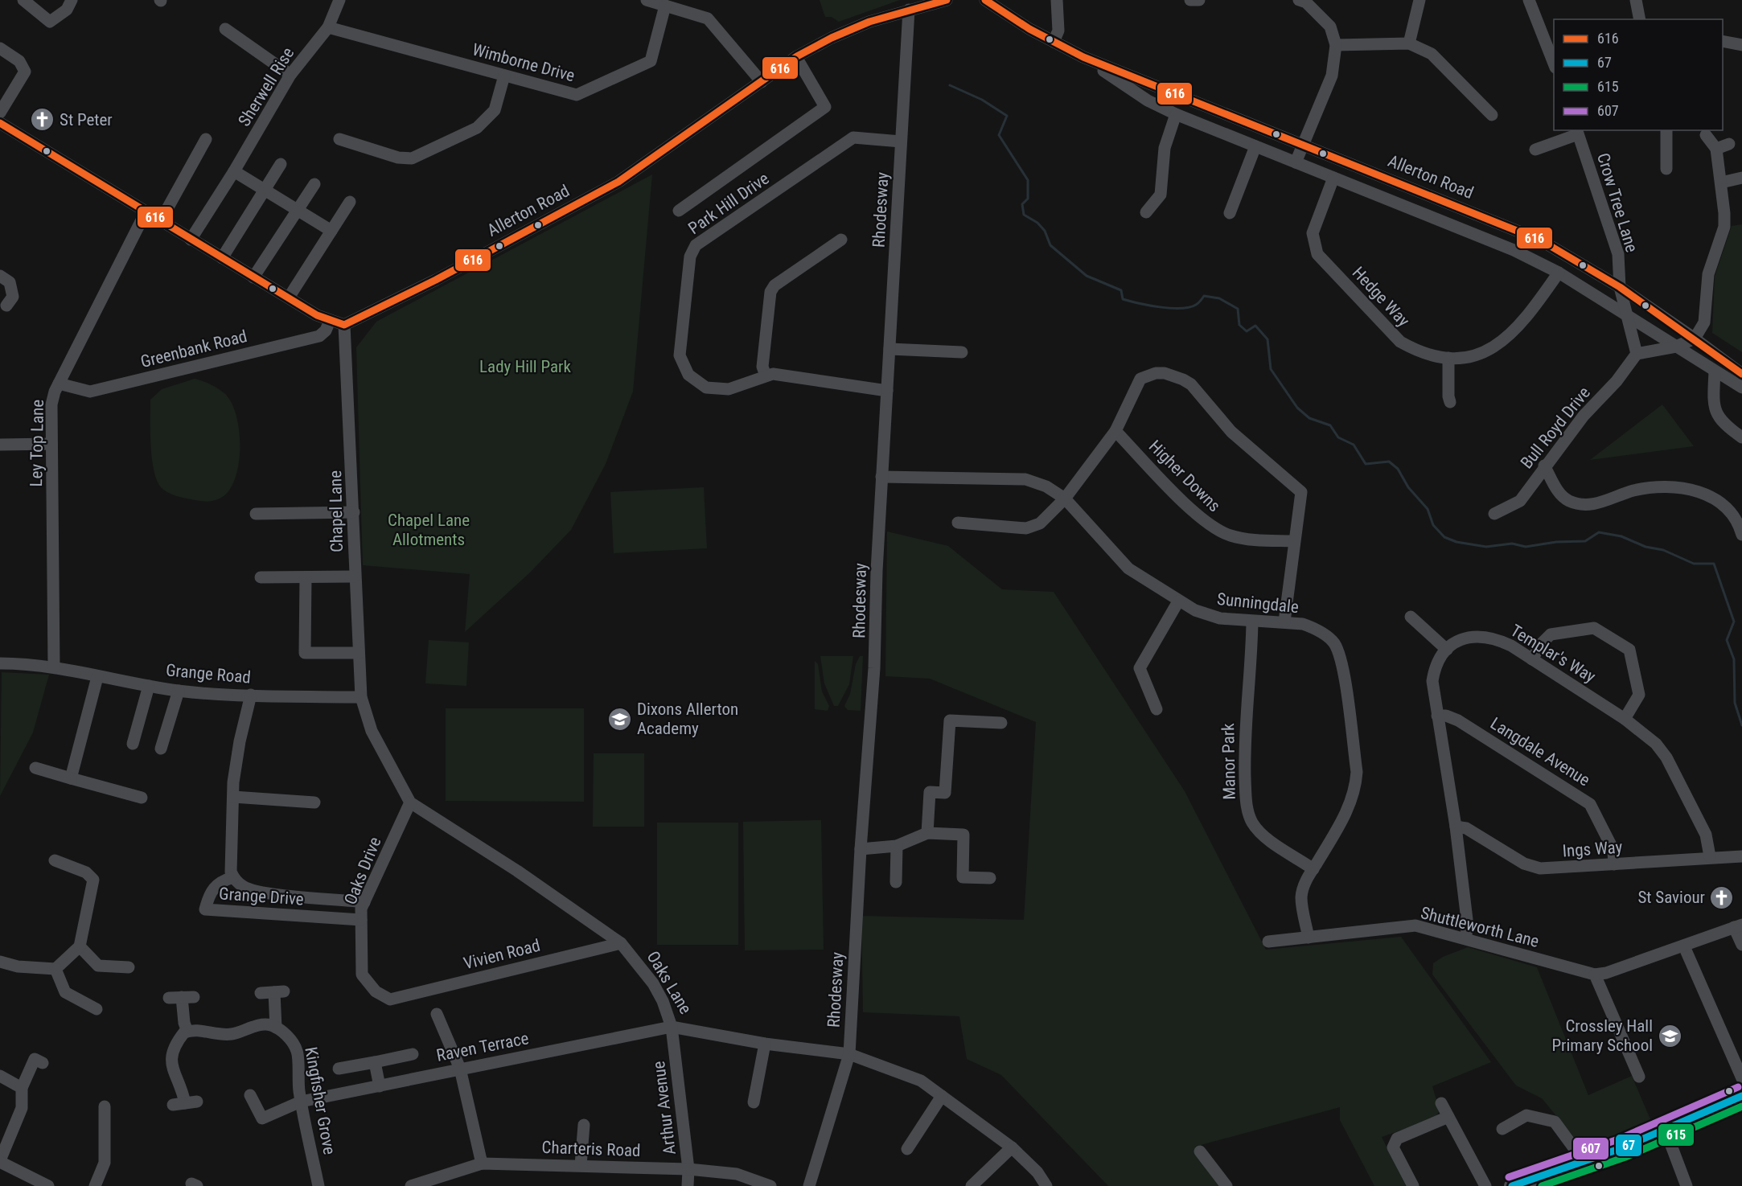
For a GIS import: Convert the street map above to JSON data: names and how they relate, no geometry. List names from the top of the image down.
{
  "streets": {
    "street": [
      "Wimborne Drive",
      "Sherwell Rise",
      "Allerton Road",
      "Crow Tree Lane",
      "Park Hill Drive",
      "Rhodesway",
      "Hedge Way",
      "Greenbank Road",
      "Bull Royd Drive",
      "Ley Top Lane",
      "Higher Downs",
      "Chapel Lane",
      "Sunningdale",
      "Templar's Way",
      "Grange Road",
      "Langdale Avenue",
      "Manor Park",
      "Ings Way",
      "Oaks Drive",
      "Grange Drive",
      "Shuttleworth Lane",
      "Vivien Road",
      "Oaks Lane",
      "Raven Terrace",
      "Kingfisher Grove",
      "Arthur Avenue",
      "Charteris Road"
    ]
  },
  "crossings": [
    ["Wimborne Drive", "Sherwell Rise"],
    ["Allerton Road", "Crow Tree Lane"],
    ["Allerton Road", "Rhodesway"],
    ["Allerton Road", "Hedge Way"],
    ["Allerton Road", "Chapel Lane"],
    ["Park Hill Drive", "Rhodesway"],
    ["Rhodesway", "Sunningdale"],
    ["Rhodesway", "Oaks Lane"],
    ["Greenbank Road", "Ley Top Lane"],
    ["Ley Top Lane", "Grange Road"],
    ["Chapel Lane", "Grange Road"],
    ["Chapel Lane", "Oaks Lane"],
    ["Sunningdale", "Manor Park"],
    ["Sunningdale", "Shuttleworth Lane"],
    ["Templar's Way", "Langdale Avenue"],
    ["Templar's Way", "Ings Way"],
    ["Templar's Way", "Shuttleworth Lane"],
    ["Grange Road", "Grange Drive"],
    ["Grange Road", "Oaks Lane"],
    ["Langdale Avenue", "Ings Way"],
    ["Oaks Drive", "Grange Drive"],
    ["Oaks Drive", "Vivien Road"],
    ["Oaks Drive", "Oaks Lane"],
    ["Vivien Road", "Oaks Lane"],
    ["Oaks Lane", "Raven Terrace"],
    ["Oaks Lane", "Arthur Avenue"],
    ["Raven Terrace", "Kingfisher Grove"],
    ["Raven Terrace", "Arthur Avenue"],
    ["Arthur Avenue", "Charteris Road"]
  ],
  "parks": ["Lady Hill Park", "Chapel Lane Allotments"],
  "places": {
    "church": ["St Peter", "St Saviour"],
    "school or university": ["Dixons Allerton Academy", "Crossley Hall Primary School"]
  },
  "lines": [
    "transit line 616",
    "transit line 607",
    "transit line 67",
    "transit line 615"
  ],
  "legend": [
    "616",
    "67",
    "615",
    "607"
  ]
}
